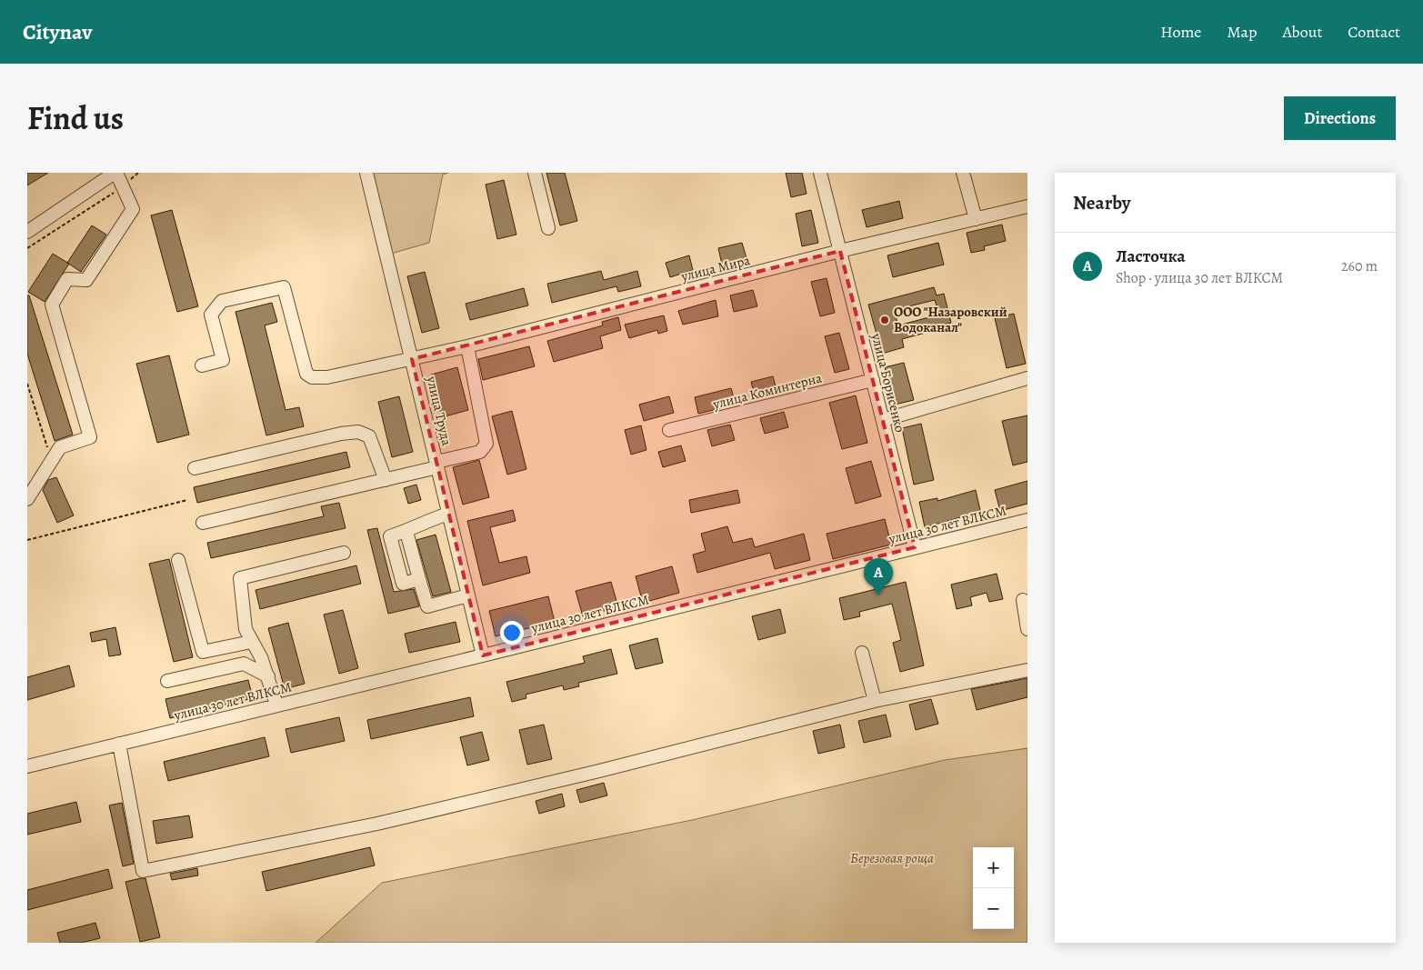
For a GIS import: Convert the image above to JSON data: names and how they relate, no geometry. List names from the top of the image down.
{
  "streets": {
    "street": [
      "улица Мира",
      "улица Борисенко",
      "улица Коминтерна",
      "улица Труда",
      "улица 30 лет ВЛКСМ"
    ]
  },
  "crossings": [
    ["улица Мира", "улица Борисенко"],
    ["улица Мира", "улица Труда"],
    ["улица Борисенко", "улица Коминтерна"],
    ["улица Борисенко", "улица 30 лет ВЛКСМ"],
    ["улица Труда", "улица 30 лет ВЛКСМ"]
  ],
  "parks": ["Березовая роща"],
  "places": ["ООО \"Назаровский Водоканал\""],
  "page": {
    "header": "Citynav",
    "nav": [
      "Home",
      "Map",
      "About",
      "Contact"
    ],
    "title": "Find us",
    "buttons": "Directions",
    "heading": "Nearby",
    "list": [
      {
        "mark": "A",
        "name": "Ласточка",
        "note": "Shop · улица 30 лет ВЛКСМ",
        "value": "260 m"
      }
    ],
    "pins": "A",
    "map_buttons": ["+", "−"]
  }
}
